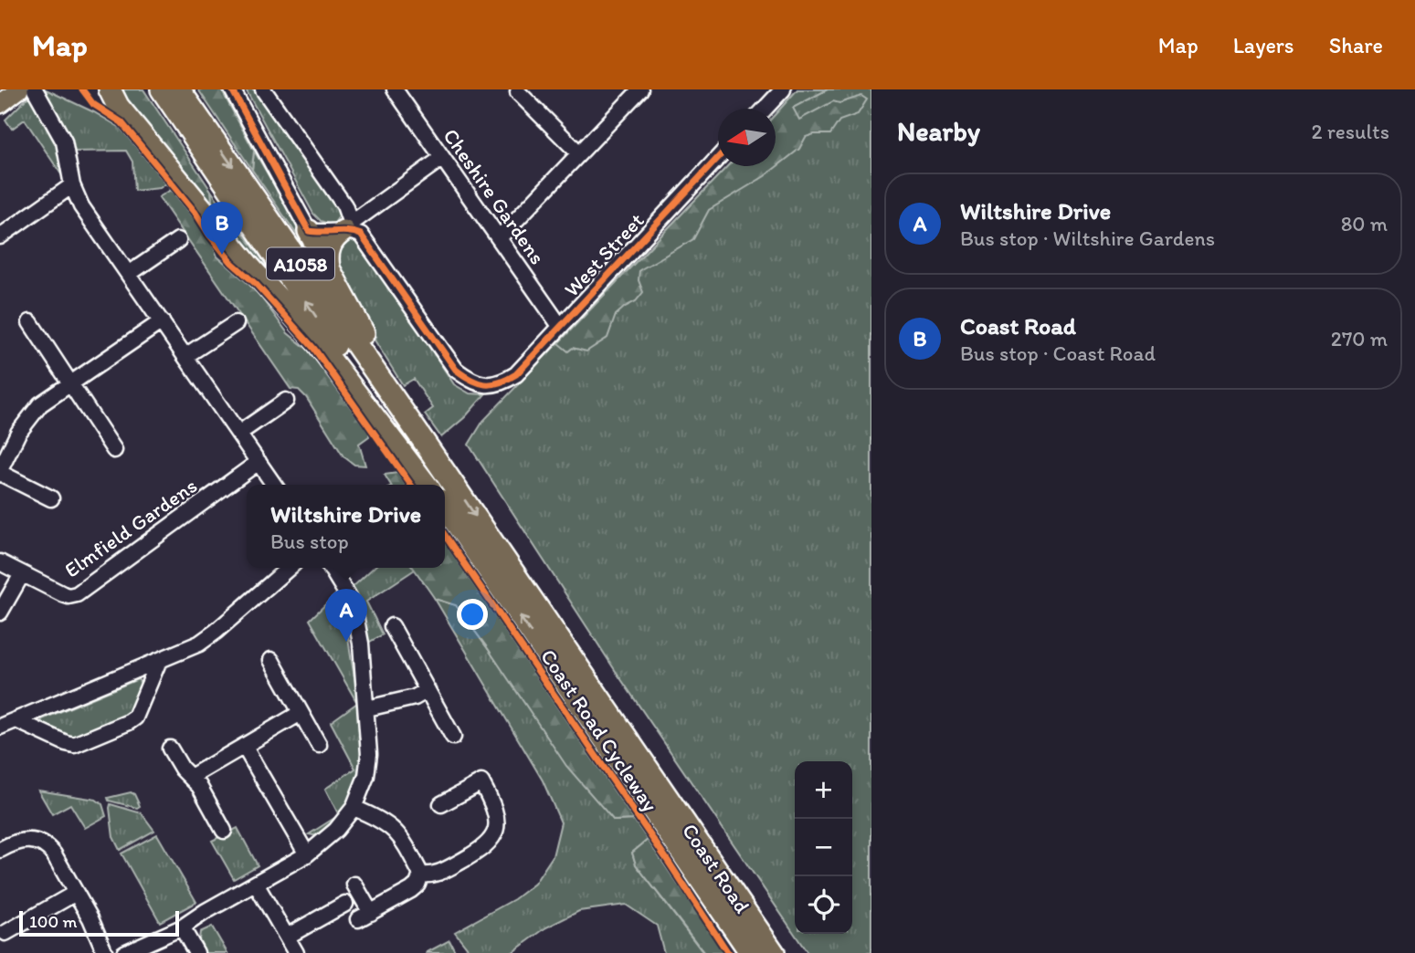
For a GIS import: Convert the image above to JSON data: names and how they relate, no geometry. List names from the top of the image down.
{
  "streets": {
    "highway": ["A1058", "Coast Road"],
    "street": ["Cheshire Gardens", "West Street", "Elmfield Gardens"],
    "cycle path": ["Coast Road Cycleway"]
  },
  "crossings": [
    ["Cheshire Gardens", "West Street"]
  ],
  "scale_bar": "100 m",
  "north": "left",
  "page": {
    "header": "Map",
    "nav": ["Map", "Layers", "Share"],
    "heading": ["Nearby", "2 results"],
    "list": [
      {
        "mark": "A",
        "name": "Wiltshire Drive",
        "note": "Bus stop · Wiltshire Gardens",
        "value": "80 m"
      },
      {
        "mark": "B",
        "name": "Coast Road",
        "note": "Bus stop · Coast Road",
        "value": "270 m"
      }
    ],
    "pins": ["B", "A"],
    "popup": ["Wiltshire Drive", "Bus stop"],
    "map_buttons": ["+", "−"],
    "scale": "100 m"
  }
}
